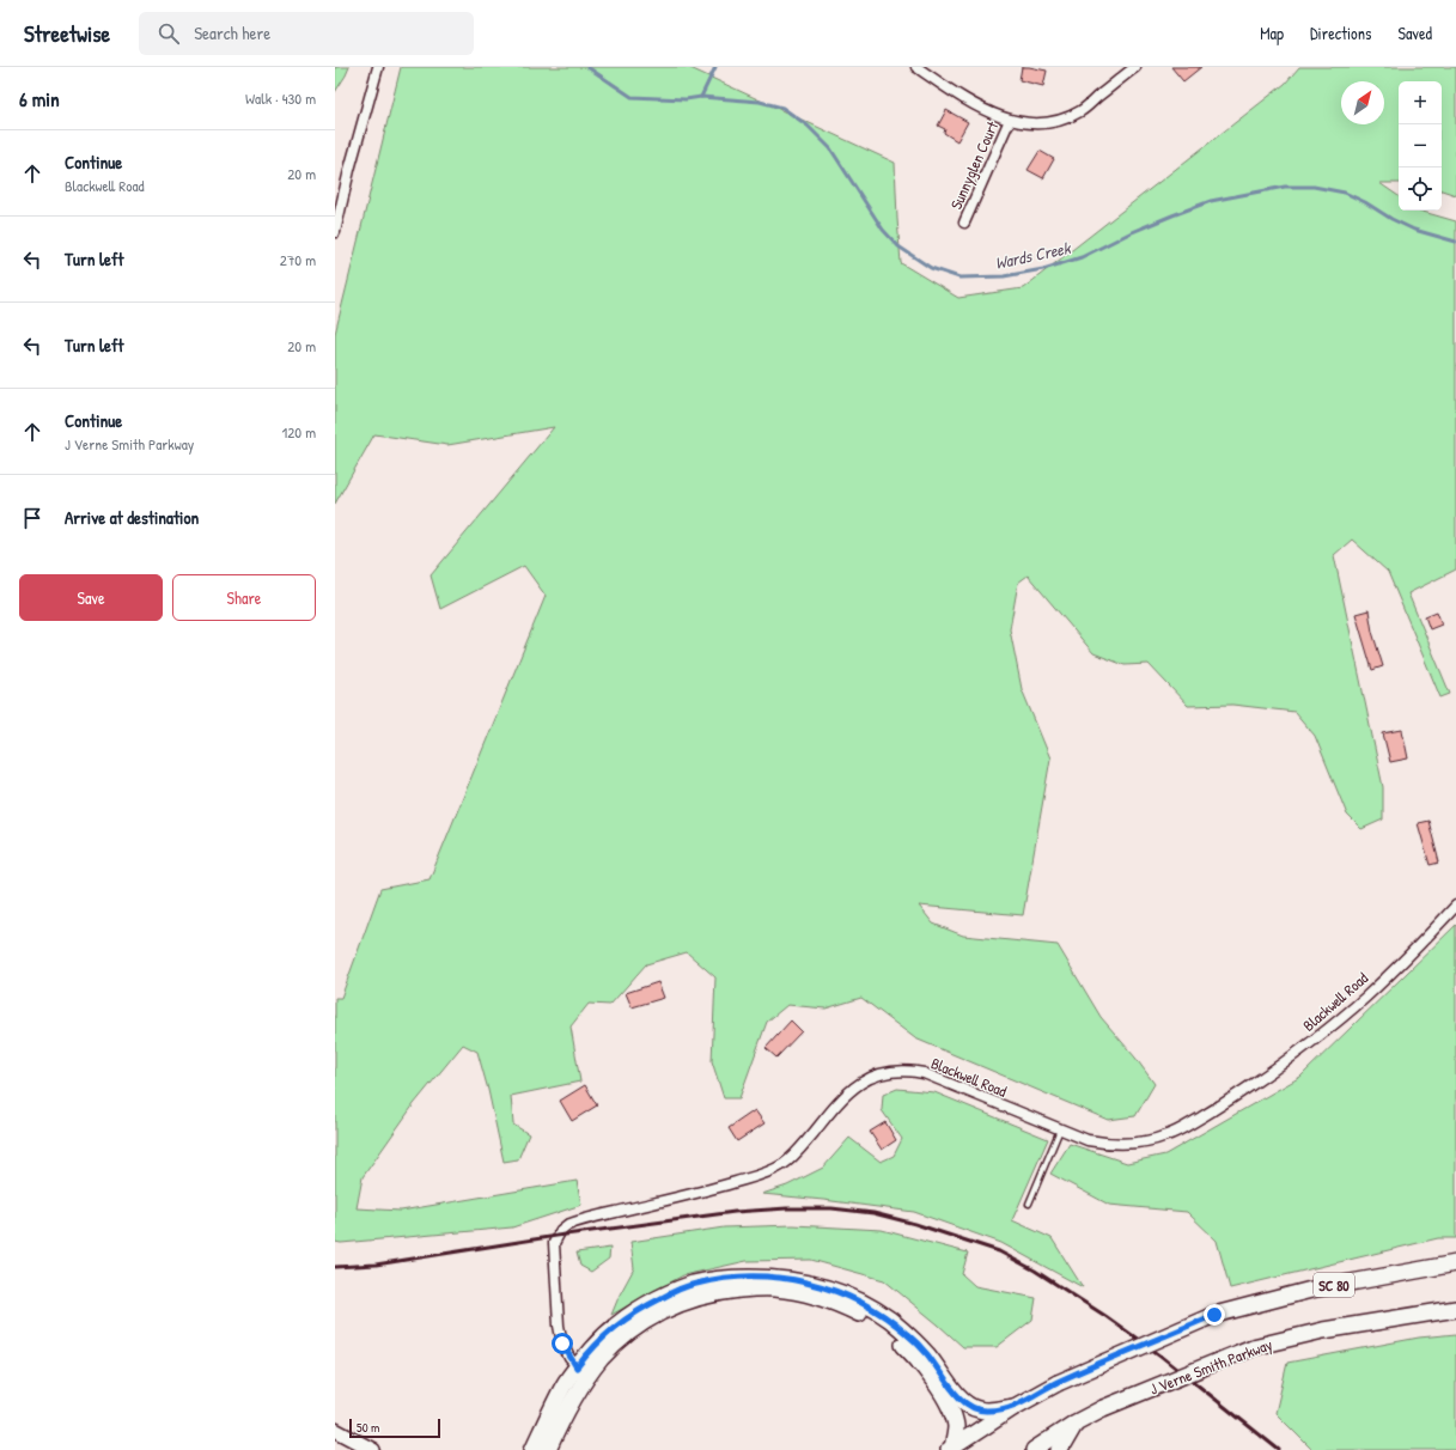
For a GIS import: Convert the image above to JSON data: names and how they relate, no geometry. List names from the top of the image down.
{
  "streets": {
    "main road": ["SC 80", "J Verne Smith Parkway"],
    "street": ["Sunnyglen Court", "Blackwell Road"]
  },
  "water": ["Wards Creek"],
  "scale_bar": "50 m",
  "north": "top right",
  "page": {
    "header": "Streetwise",
    "search": "Search here",
    "nav": ["Map", "Directions", "Saved"],
    "heading": ["6 min", "Walk · 430 m"],
    "map_buttons": ["+", "−"],
    "list": [
      ["Continue", "Blackwell Road", "20 m"],
      ["Turn left", "270 m"],
      ["Turn left", "20 m"],
      ["Continue", "J Verne Smith Parkway", "120 m"],
      "Arrive at destination"
    ],
    "buttons": ["Save", "Share"],
    "scale": "50 m"
  }
}
